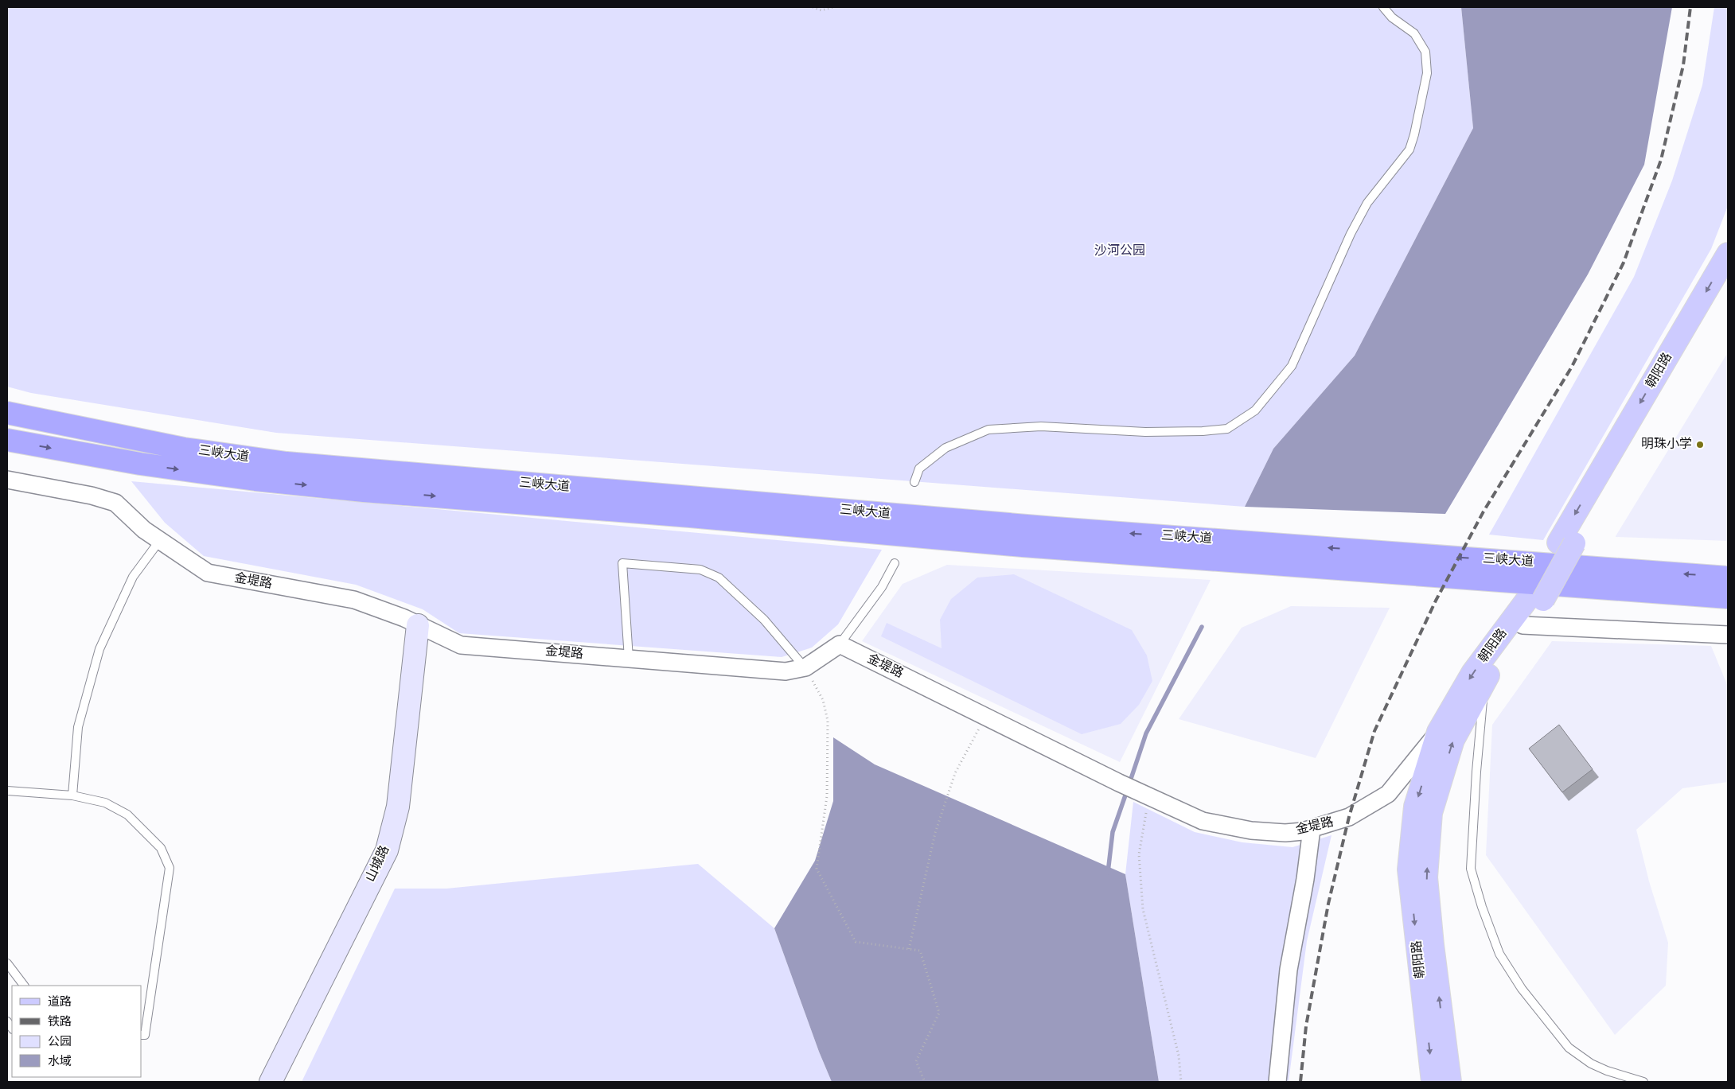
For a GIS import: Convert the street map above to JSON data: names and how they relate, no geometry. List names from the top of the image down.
{
  "streets": {
    "highway": ["三峡大道"],
    "main road": ["朝阳路"],
    "street": ["金堤路", "山城路"]
  },
  "crossings": [
    ["朝阳路", "金堤路"],
    ["金堤路", "山城路"]
  ],
  "parks": ["沙河公园"],
  "places": ["明珠小学"],
  "legend": [
    "道路",
    "铁路",
    "公园",
    "水域"
  ]
}
